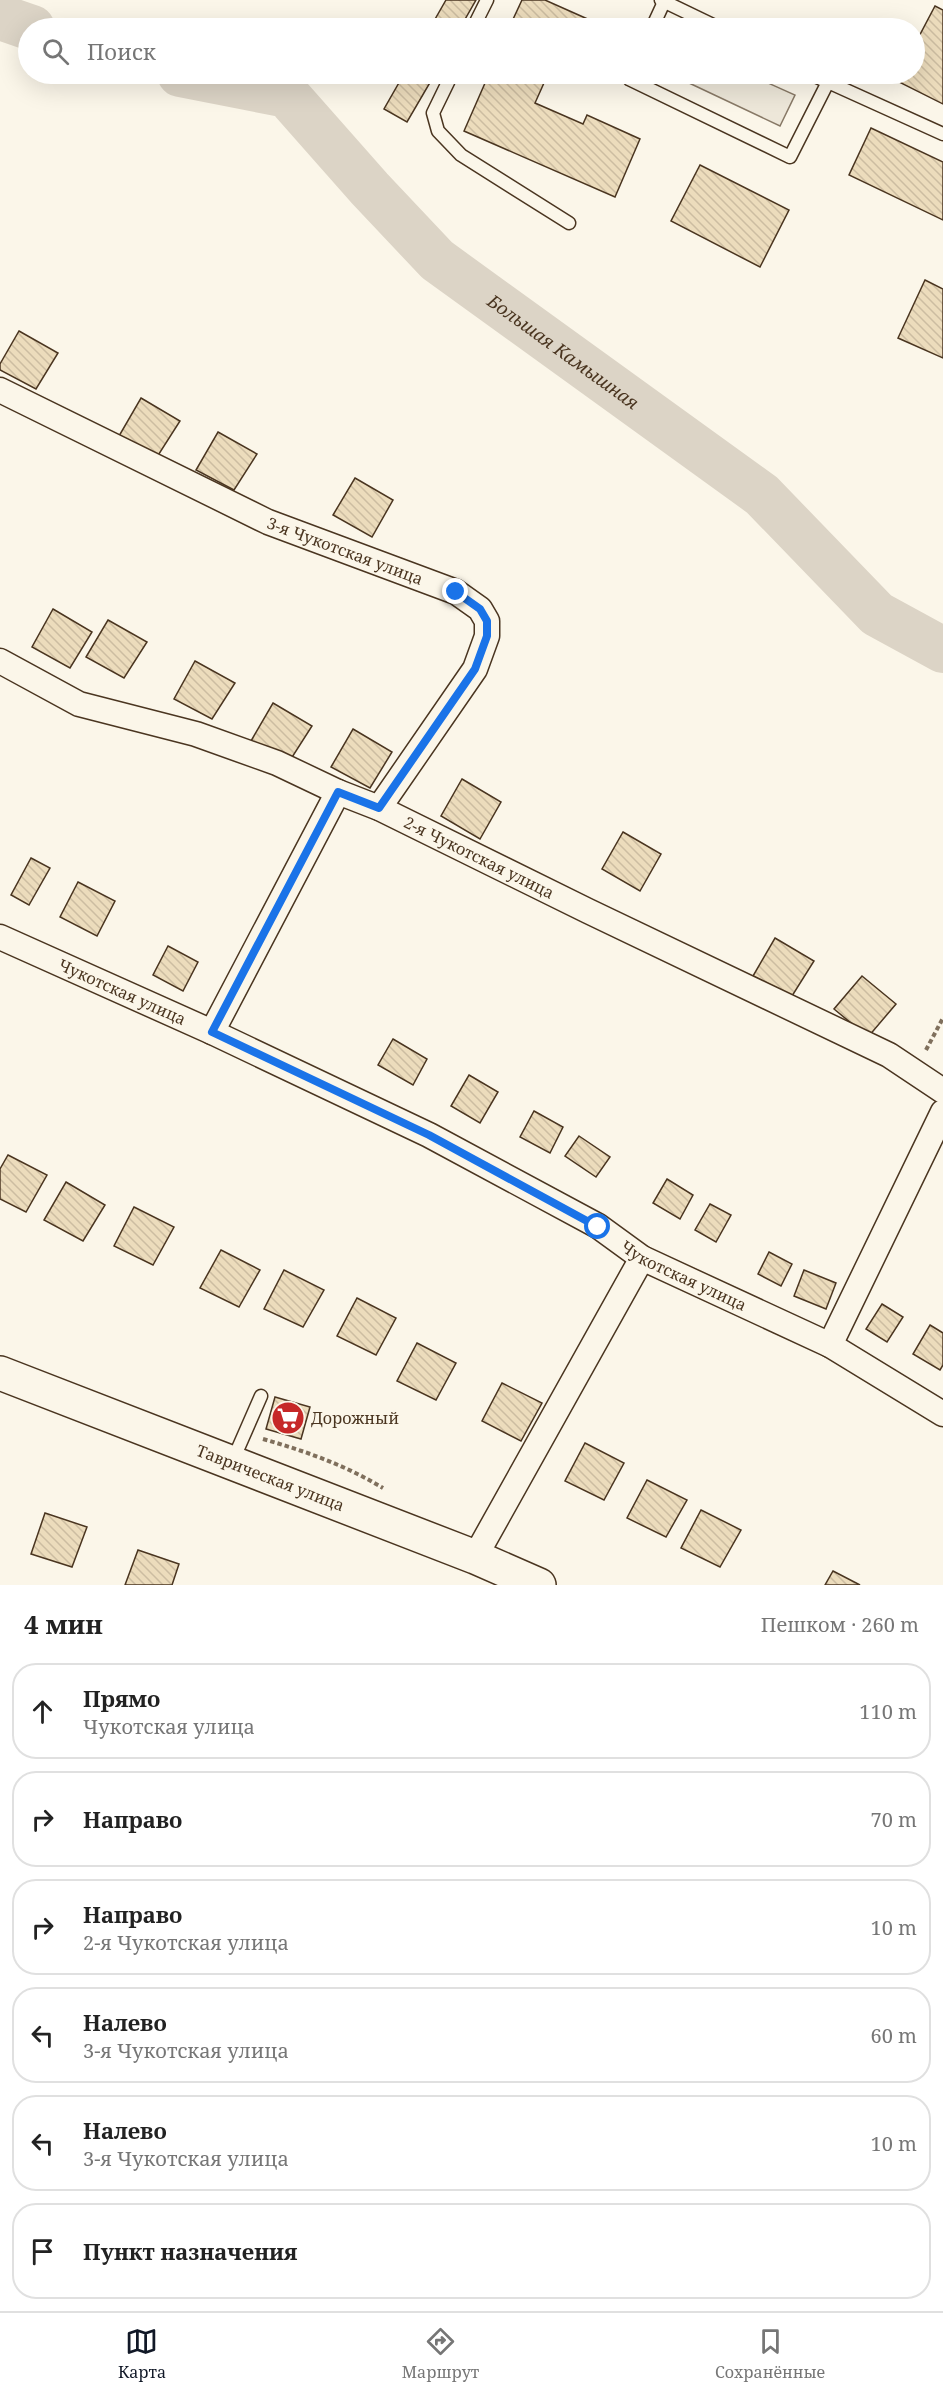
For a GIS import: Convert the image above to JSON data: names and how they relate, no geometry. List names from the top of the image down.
{
  "streets": {
    "main road": ["Таврическая улица"],
    "street": ["3-я Чукотская улица", "2-я Чукотская улица", "Чукотская улица"]
  },
  "crossings": [
    ["3-я Чукотская улица", "2-я Чукотская улица"]
  ],
  "water": ["Большая Камышная"],
  "places": {
    "supermarket": ["Дорожный"]
  },
  "page": {
    "search": "Поиск",
    "heading": ["4 мин", "Пешком · 260 m"],
    "list": [
      ["Прямо", "Чукотская улица", "110 m"],
      ["Направо", "70 m"],
      ["Направо", "2-я Чукотская улица", "10 m"],
      ["Налево", "3-я Чукотская улица", "60 m"],
      ["Налево", "3-я Чукотская улица", "10 m"],
      "Пункт назначения"
    ],
    "nav": ["Карта", "Маршрут", "Сохранённые"]
  }
}
